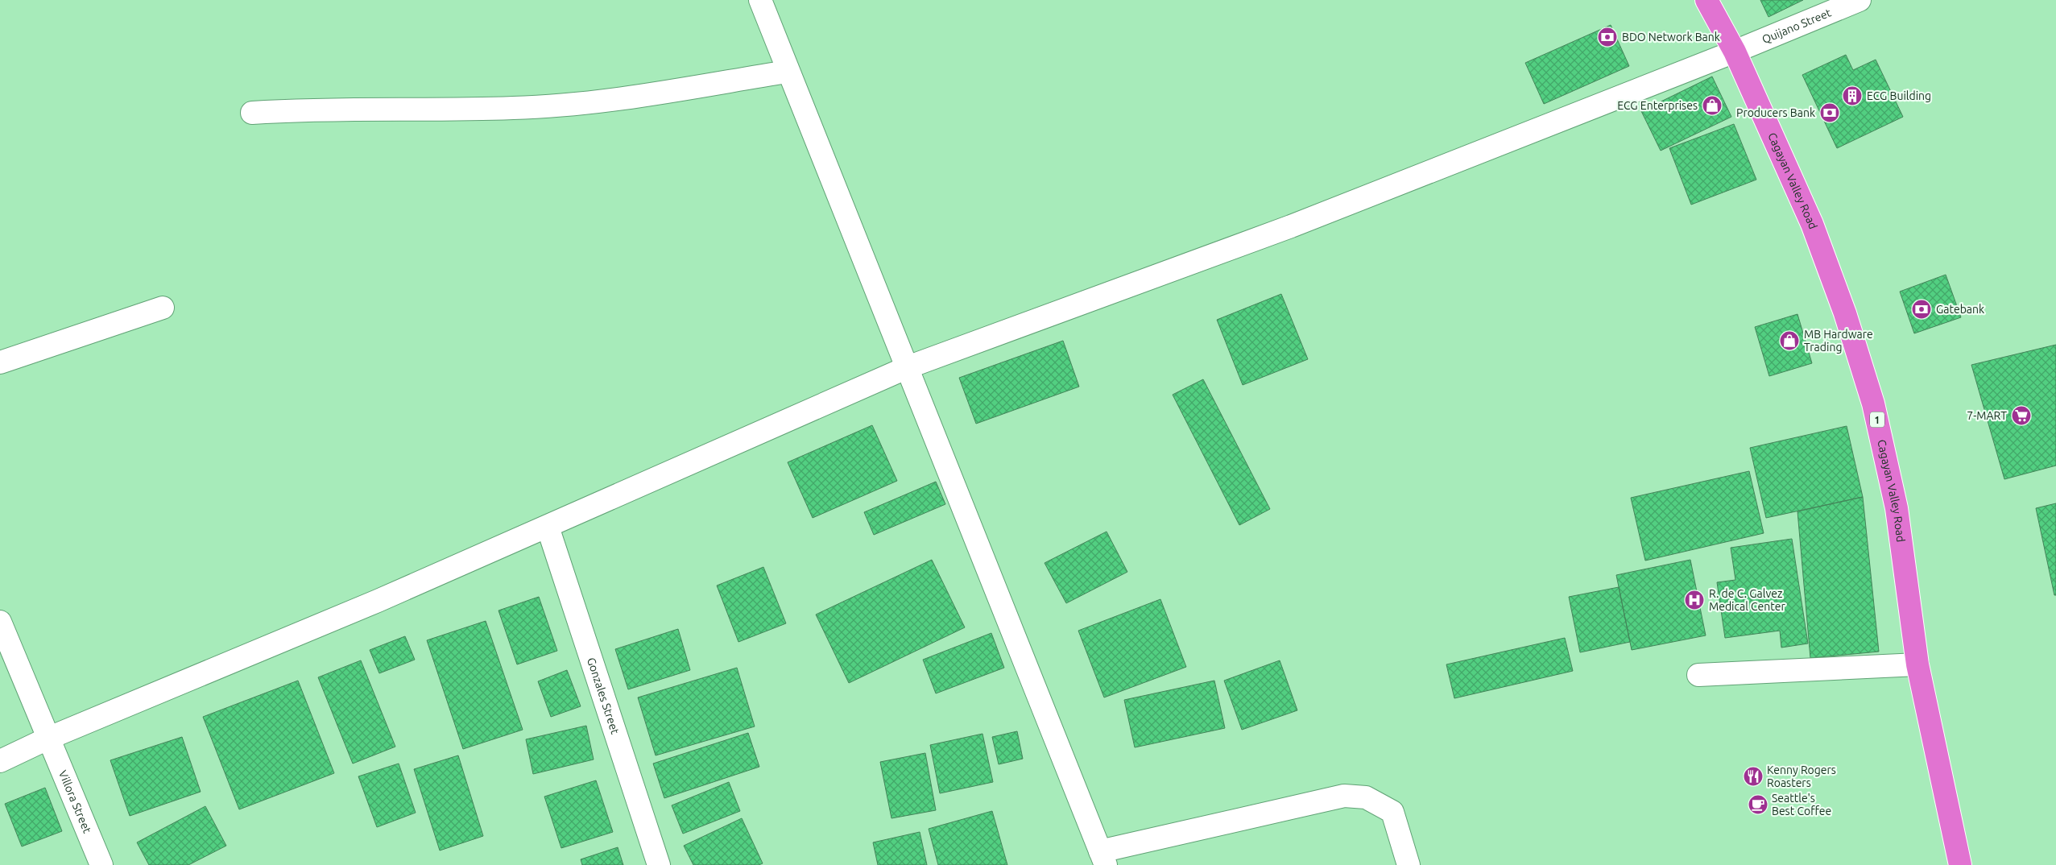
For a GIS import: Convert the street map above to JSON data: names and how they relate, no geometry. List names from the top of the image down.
{
  "streets": {
    "highway": ["Cagayan Valley Road", "1"],
    "street": ["Quijano Street", "Gonzales Street", "Villora Street"]
  },
  "crossings": [
    ["Quijano Street", "Cagayan Valley Road"],
    ["Quijano Street", "Gonzales Street"],
    ["Quijano Street", "Villora Street"]
  ],
  "places": {
    "bank": ["BDO Network Bank", "Producers Bank", "Gatebank"],
    "building": ["ECG Building"],
    "shop": ["ECG Enterprises", "MB Hardware Trading"],
    "supermarket": ["7-MART"],
    "hospital": ["R. de C. Galvez Medical Center"],
    "restaurant": ["Kenny Rogers Roasters"],
    "cafe": ["Seattle's Best Coffee"]
  }
}
